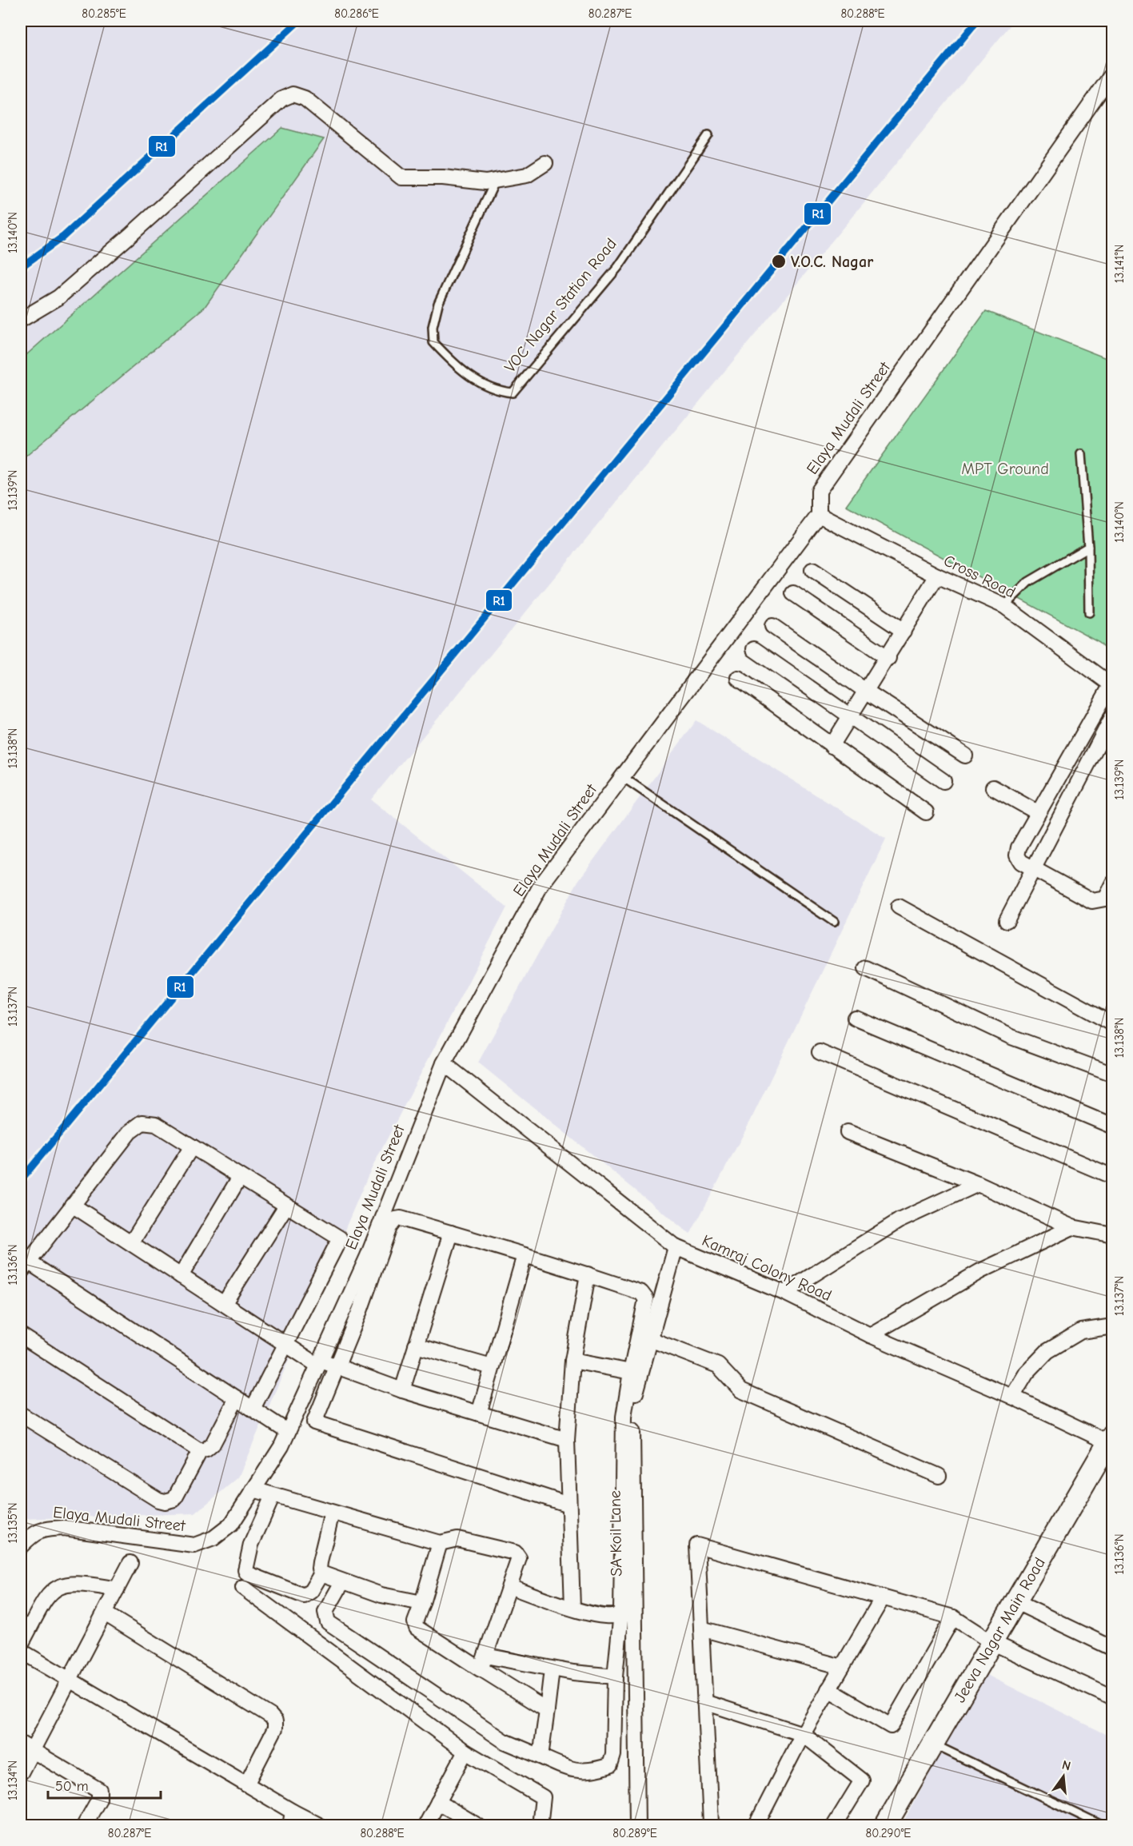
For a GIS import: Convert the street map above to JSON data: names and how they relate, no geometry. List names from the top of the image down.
{
  "streets": {
    "street": [
      "Elaya Mudali Street",
      "Cross Road",
      "Kamraj Colony Road",
      "SA Koil Lane",
      "Jeeva Nagar Main Road"
    ],
    "lane": ["VOC Nagar Station Road"]
  },
  "crossings": [
    ["Elaya Mudali Street", "Cross Road"],
    ["Elaya Mudali Street", "Kamraj Colony Road"],
    ["Kamraj Colony Road", "SA Koil Lane"],
    ["Kamraj Colony Road", "Jeeva Nagar Main Road"]
  ],
  "parks": ["MPT Ground"],
  "places": ["V.O.C. Nagar"],
  "lines": ["transit line R1"],
  "scale_bar": "50 m",
  "north": "top",
  "coordinates": [
    "80.285°E",
    "80.286°E",
    "80.287°E",
    "80.288°E",
    "13.140°N",
    "13.141°N",
    "13.139°N",
    "13.138°N",
    "13.137°N",
    "13.136°N",
    "13.135°N",
    "13.134°N",
    "80.289°E",
    "80.290°E"
  ]
}
